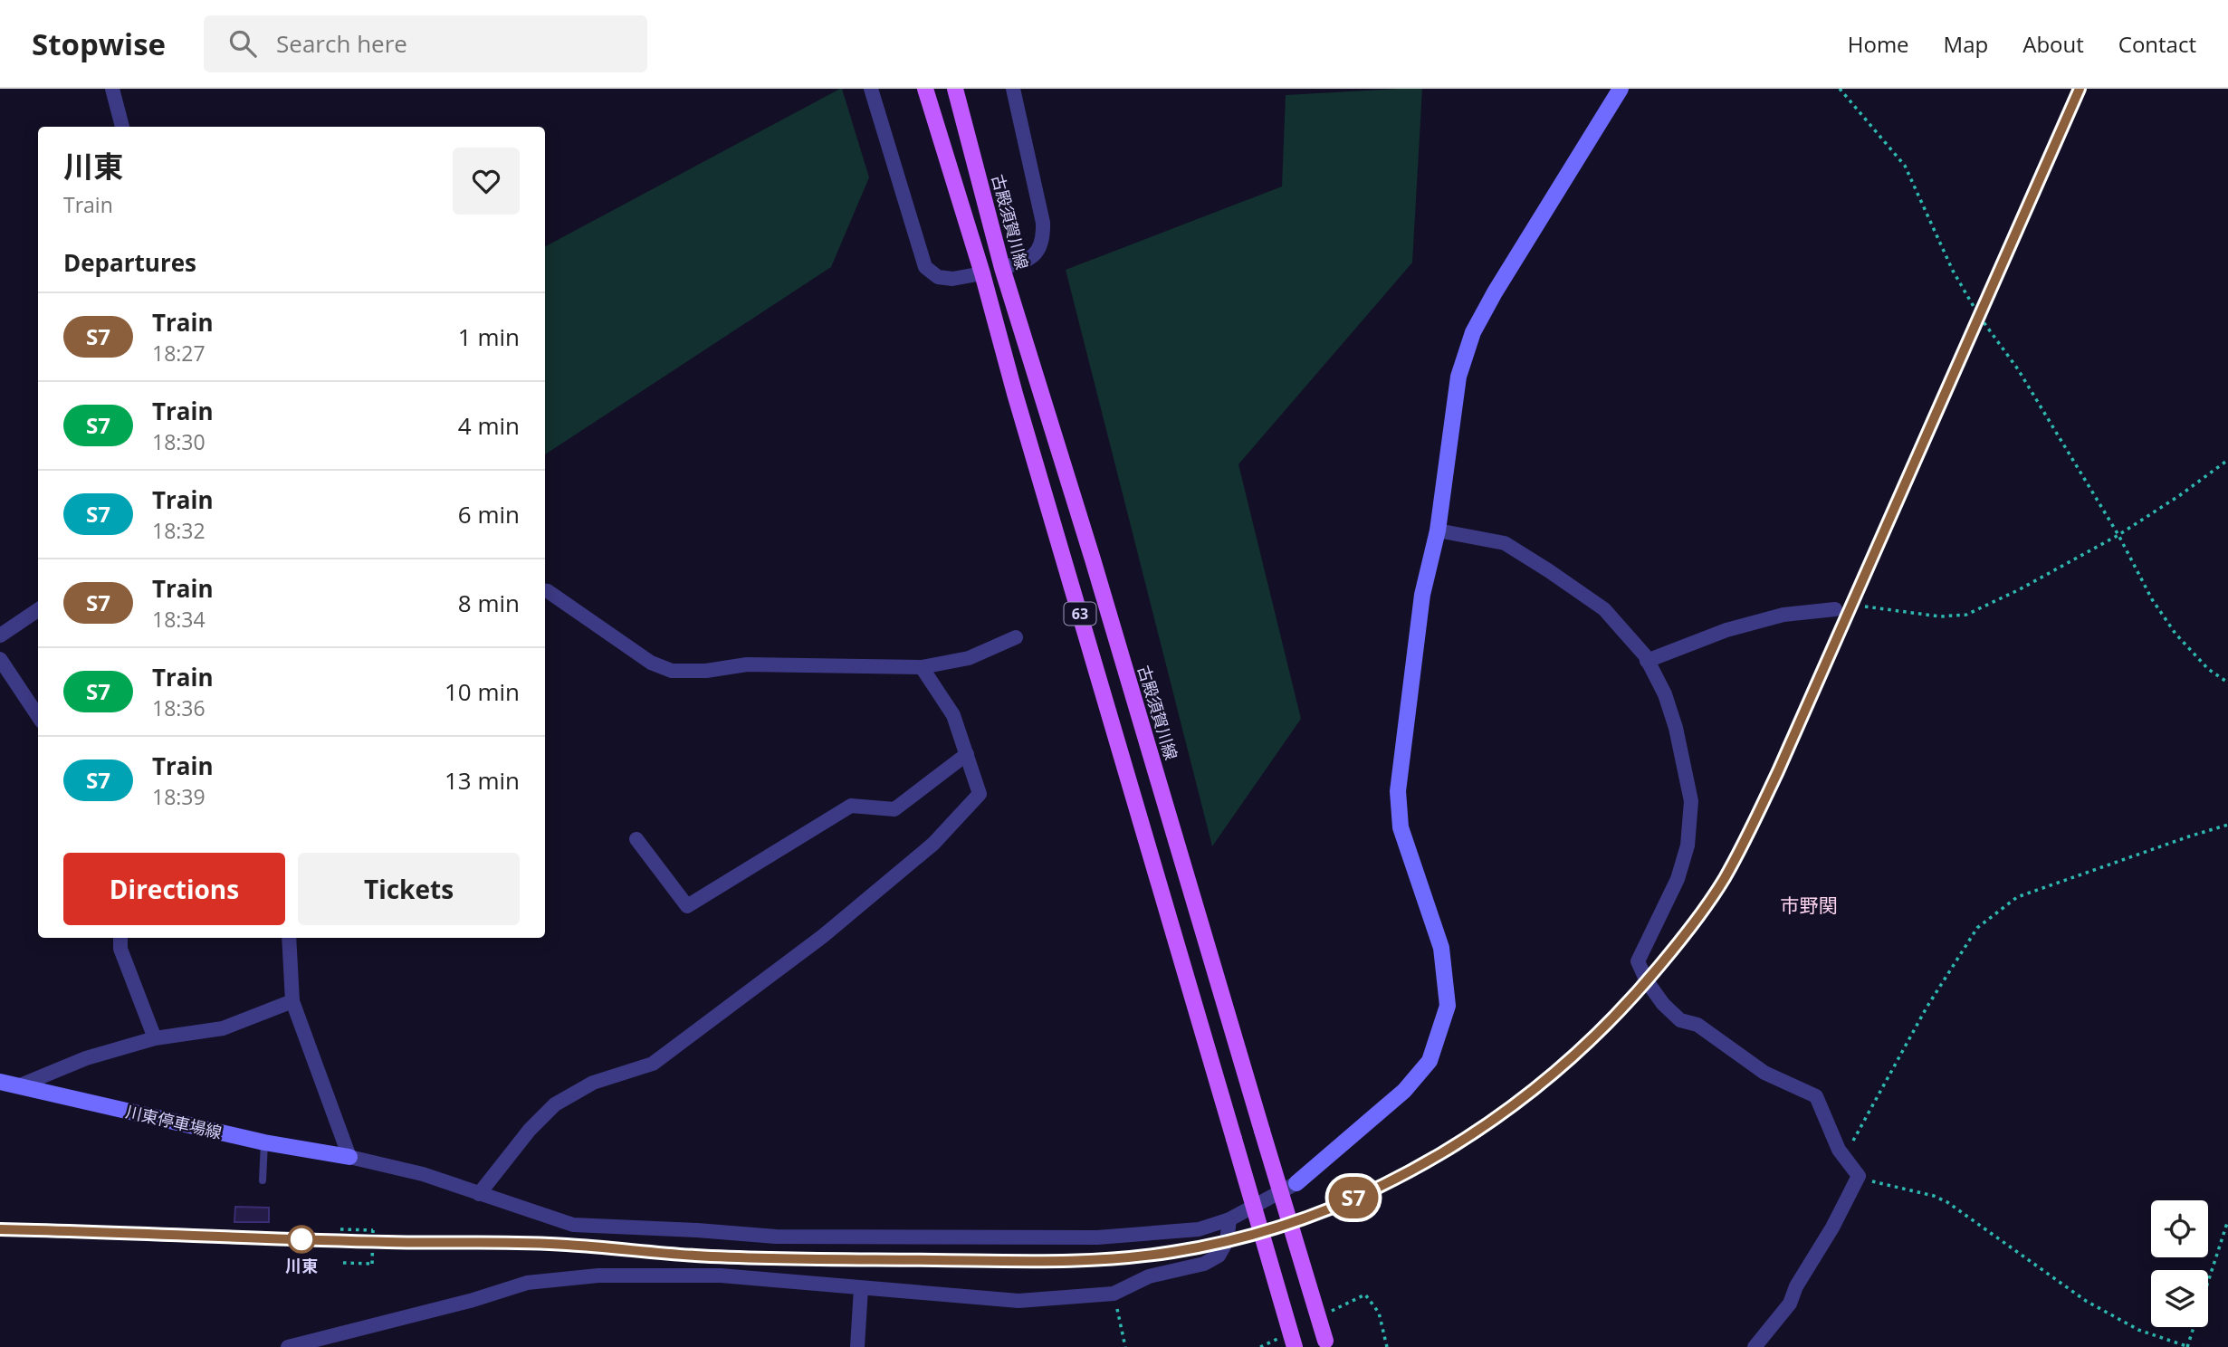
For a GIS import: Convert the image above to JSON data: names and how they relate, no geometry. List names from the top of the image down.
{
  "streets": {
    "main road": ["古殿須賀川線", "63"],
    "street": ["川東停車場線"]
  },
  "districts": ["市野関"],
  "places": ["川東"],
  "page": {
    "header": "Stopwise",
    "search": "Search here",
    "nav": [
      "Home",
      "Map",
      "About",
      "Contact"
    ],
    "on_map": "S7",
    "heading": [
      ["川東", "Train"],
      "Departures"
    ],
    "list": [
      {
        "mark": "S7",
        "name": "Train",
        "note": "18:27",
        "value": "1 min"
      },
      {
        "mark": "S7",
        "name": "Train",
        "note": "18:30",
        "value": "4 min"
      },
      {
        "mark": "S7",
        "name": "Train",
        "note": "18:32",
        "value": "6 min"
      },
      {
        "mark": "S7",
        "name": "Train",
        "note": "18:34",
        "value": "8 min"
      },
      {
        "mark": "S7",
        "name": "Train",
        "note": "18:36",
        "value": "10 min"
      },
      {
        "mark": "S7",
        "name": "Train",
        "note": "18:39",
        "value": "13 min"
      }
    ],
    "buttons": ["Directions", "Tickets"]
  }
}
